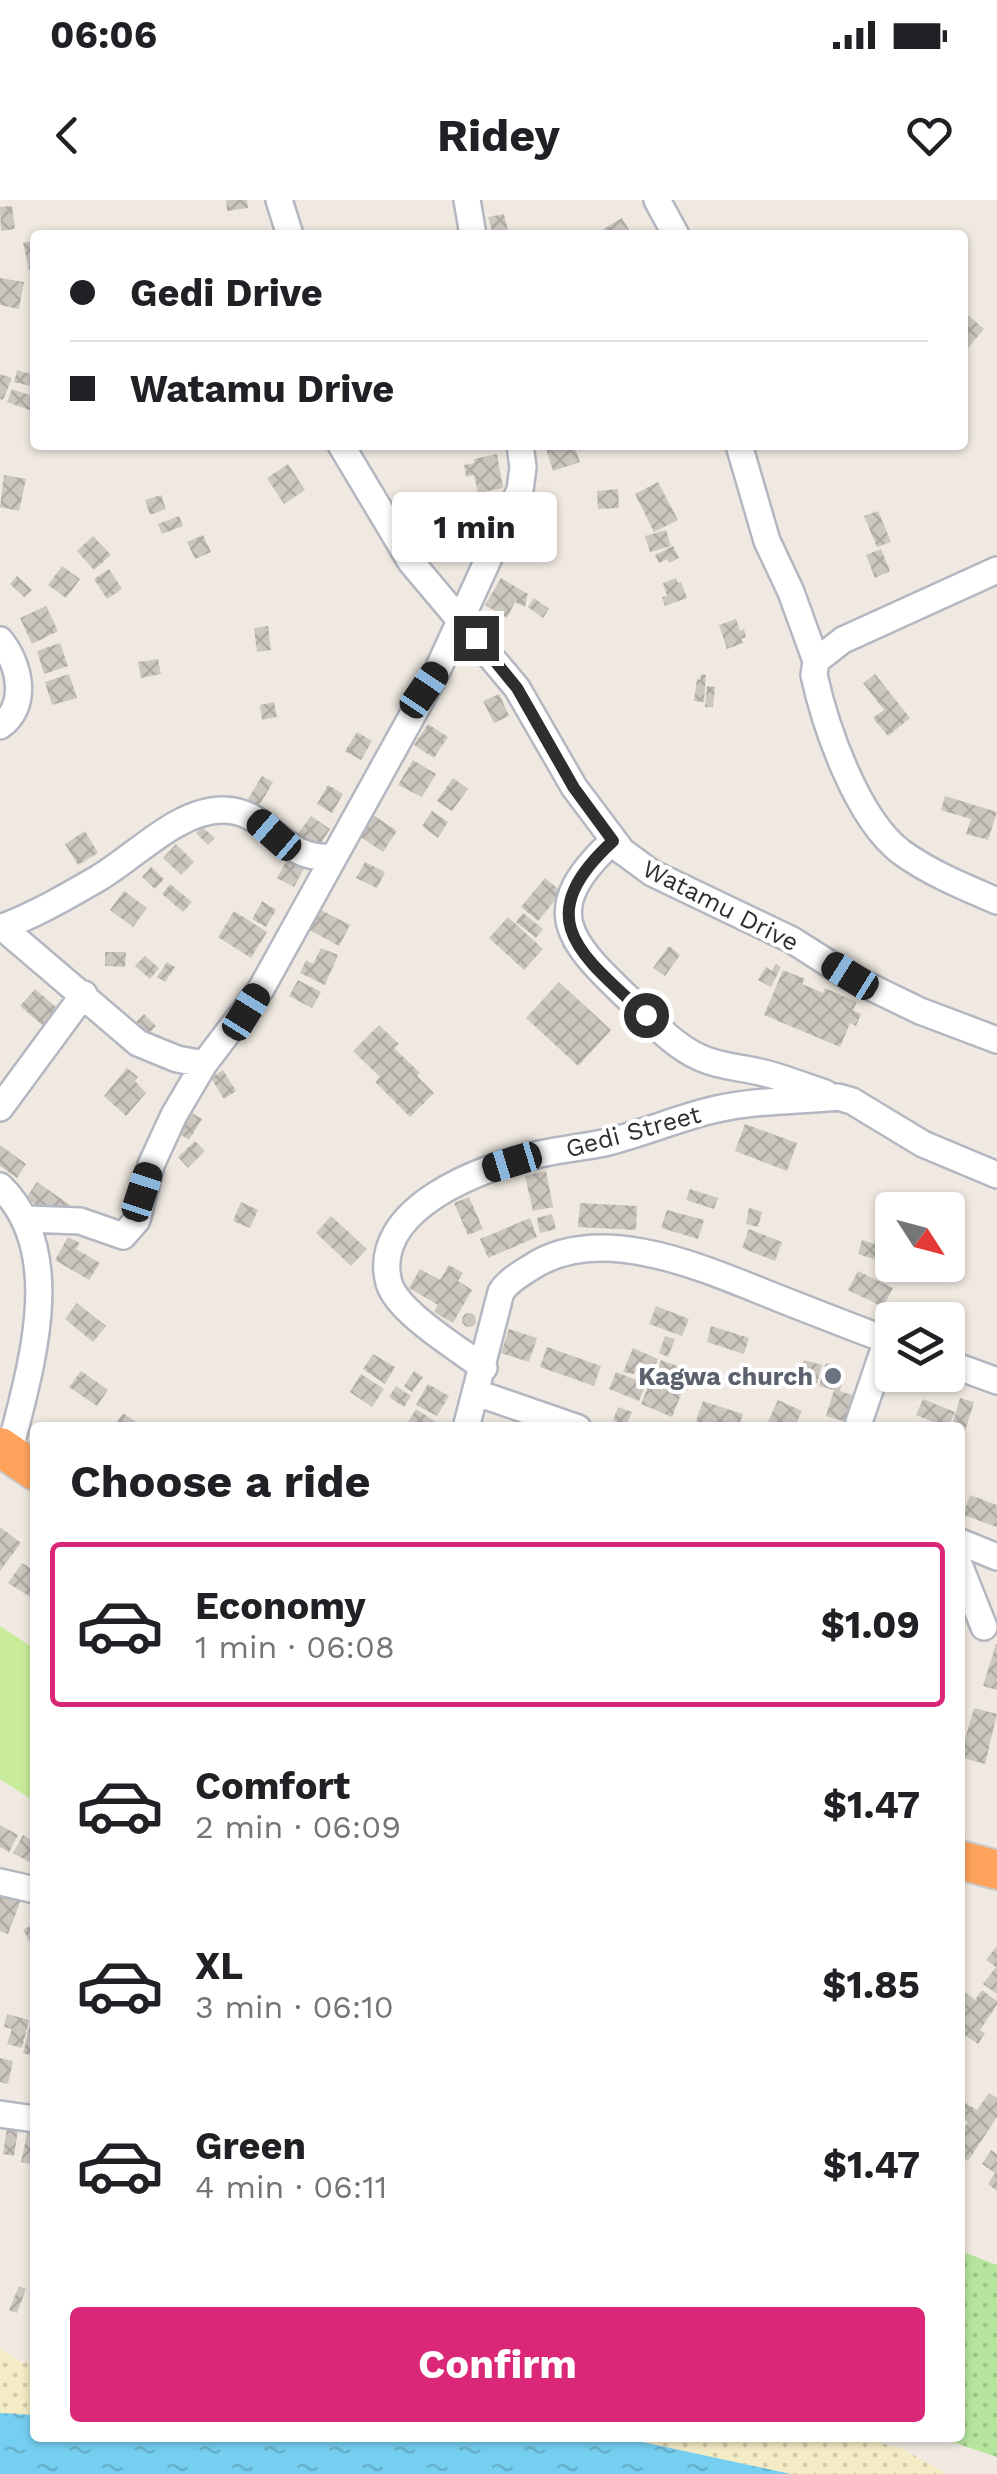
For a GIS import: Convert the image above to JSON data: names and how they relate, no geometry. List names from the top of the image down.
{
  "streets": {
    "street": ["Watamu Drive", "Gedi Street"]
  },
  "places": ["Kagwa church"],
  "north": "bottom right",
  "page": {
    "status": "06:06",
    "header": "Ridey",
    "banner": ["Gedi Drive", "Watamu Drive"],
    "bubble": "1 min",
    "heading": "Choose a ride",
    "list": [
      {
        "name": "Economy",
        "note": "1 min · 06:08",
        "value": "$1.09"
      },
      {
        "name": "Comfort",
        "note": "2 min · 06:09",
        "value": "$1.47"
      },
      {
        "name": "XL",
        "note": "3 min · 06:10",
        "value": "$1.85"
      },
      {
        "name": "Green",
        "note": "4 min · 06:11",
        "value": "$1.47"
      }
    ],
    "buttons": "Confirm"
  }
}
